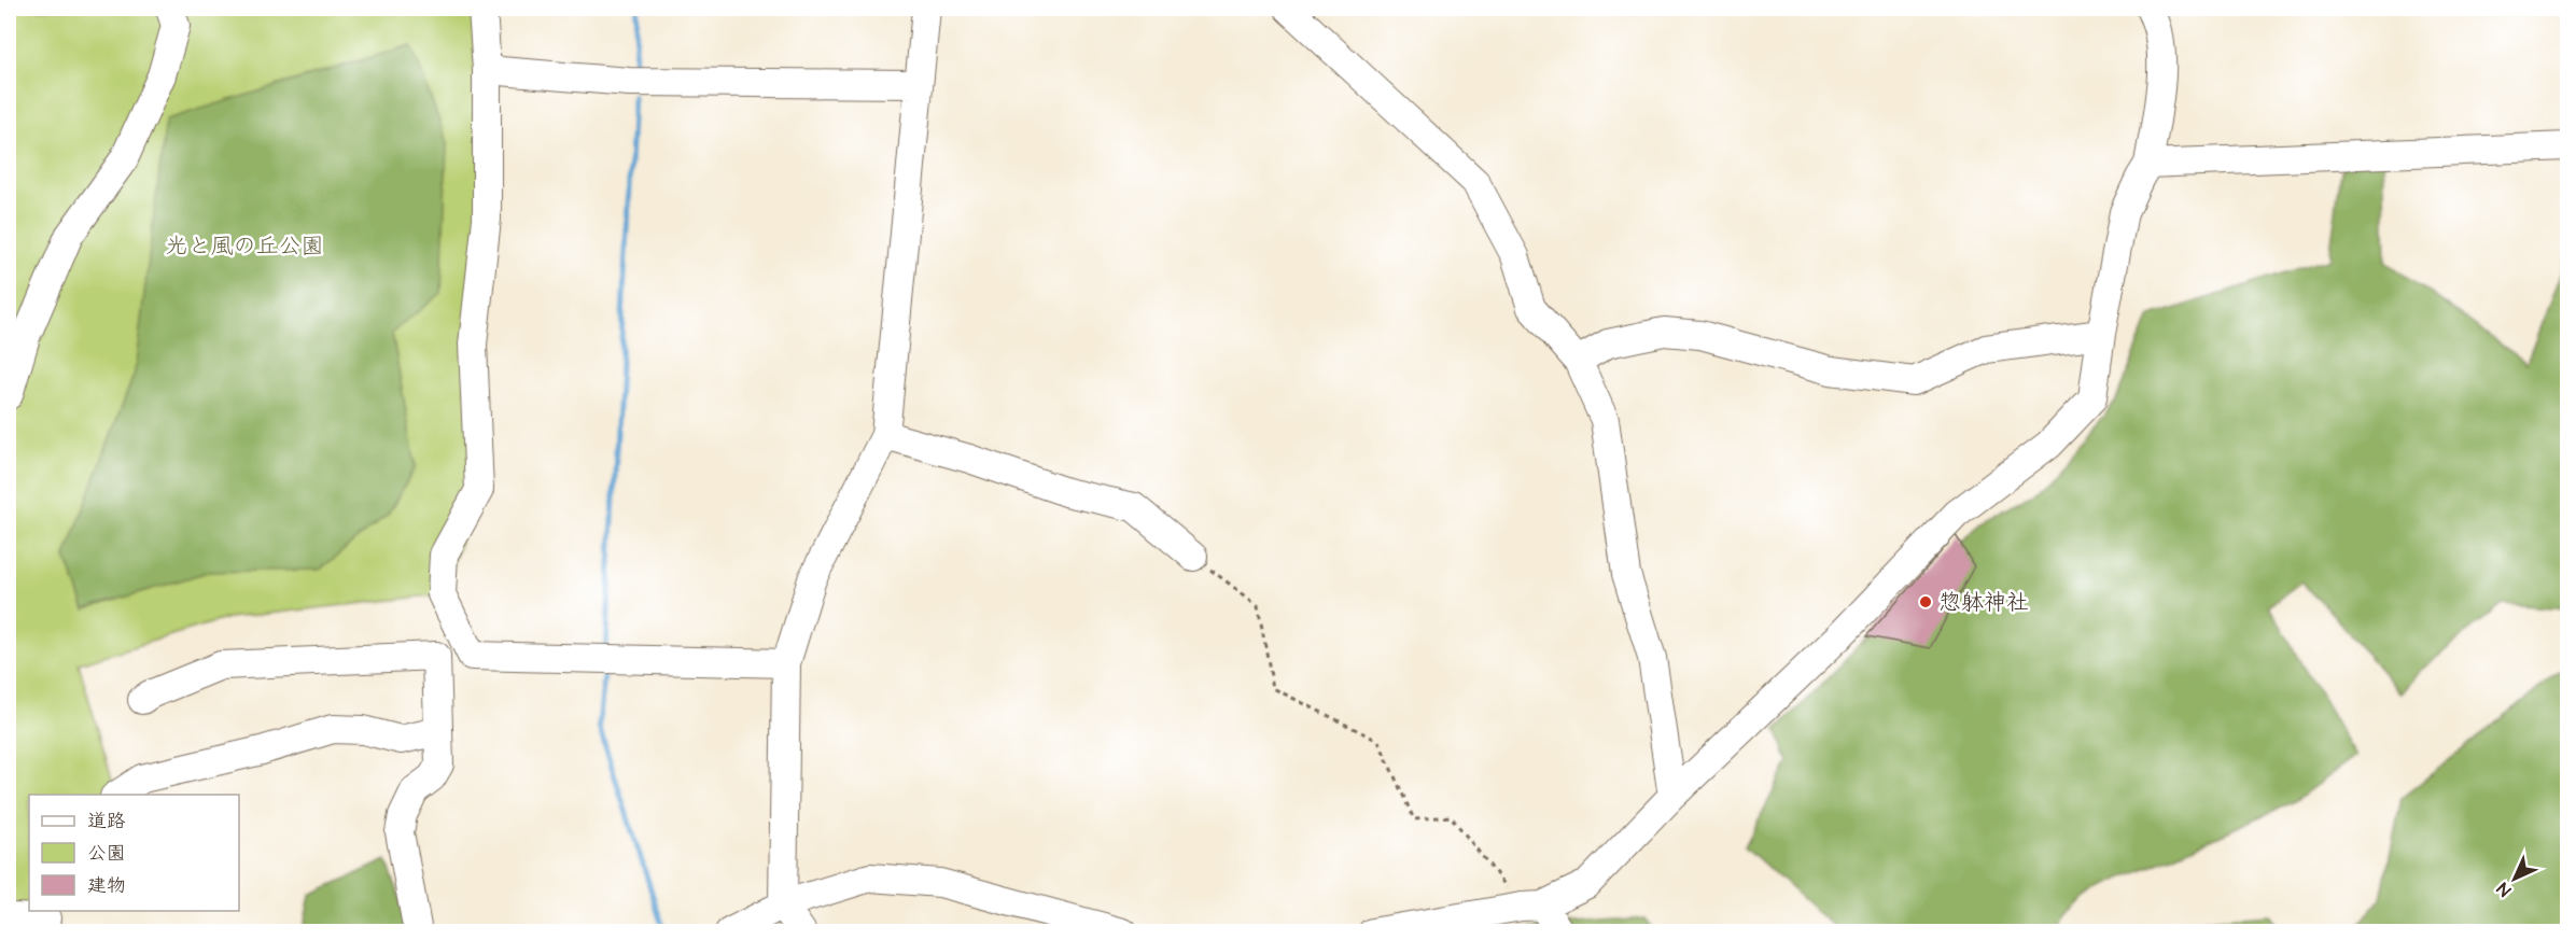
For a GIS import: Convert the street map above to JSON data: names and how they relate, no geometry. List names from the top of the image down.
{
  "parks": ["光と風の丘公園"],
  "places": ["惣躰神社"],
  "legend": ["道路", "公園", "建物"],
  "north": "bottom left"
}
